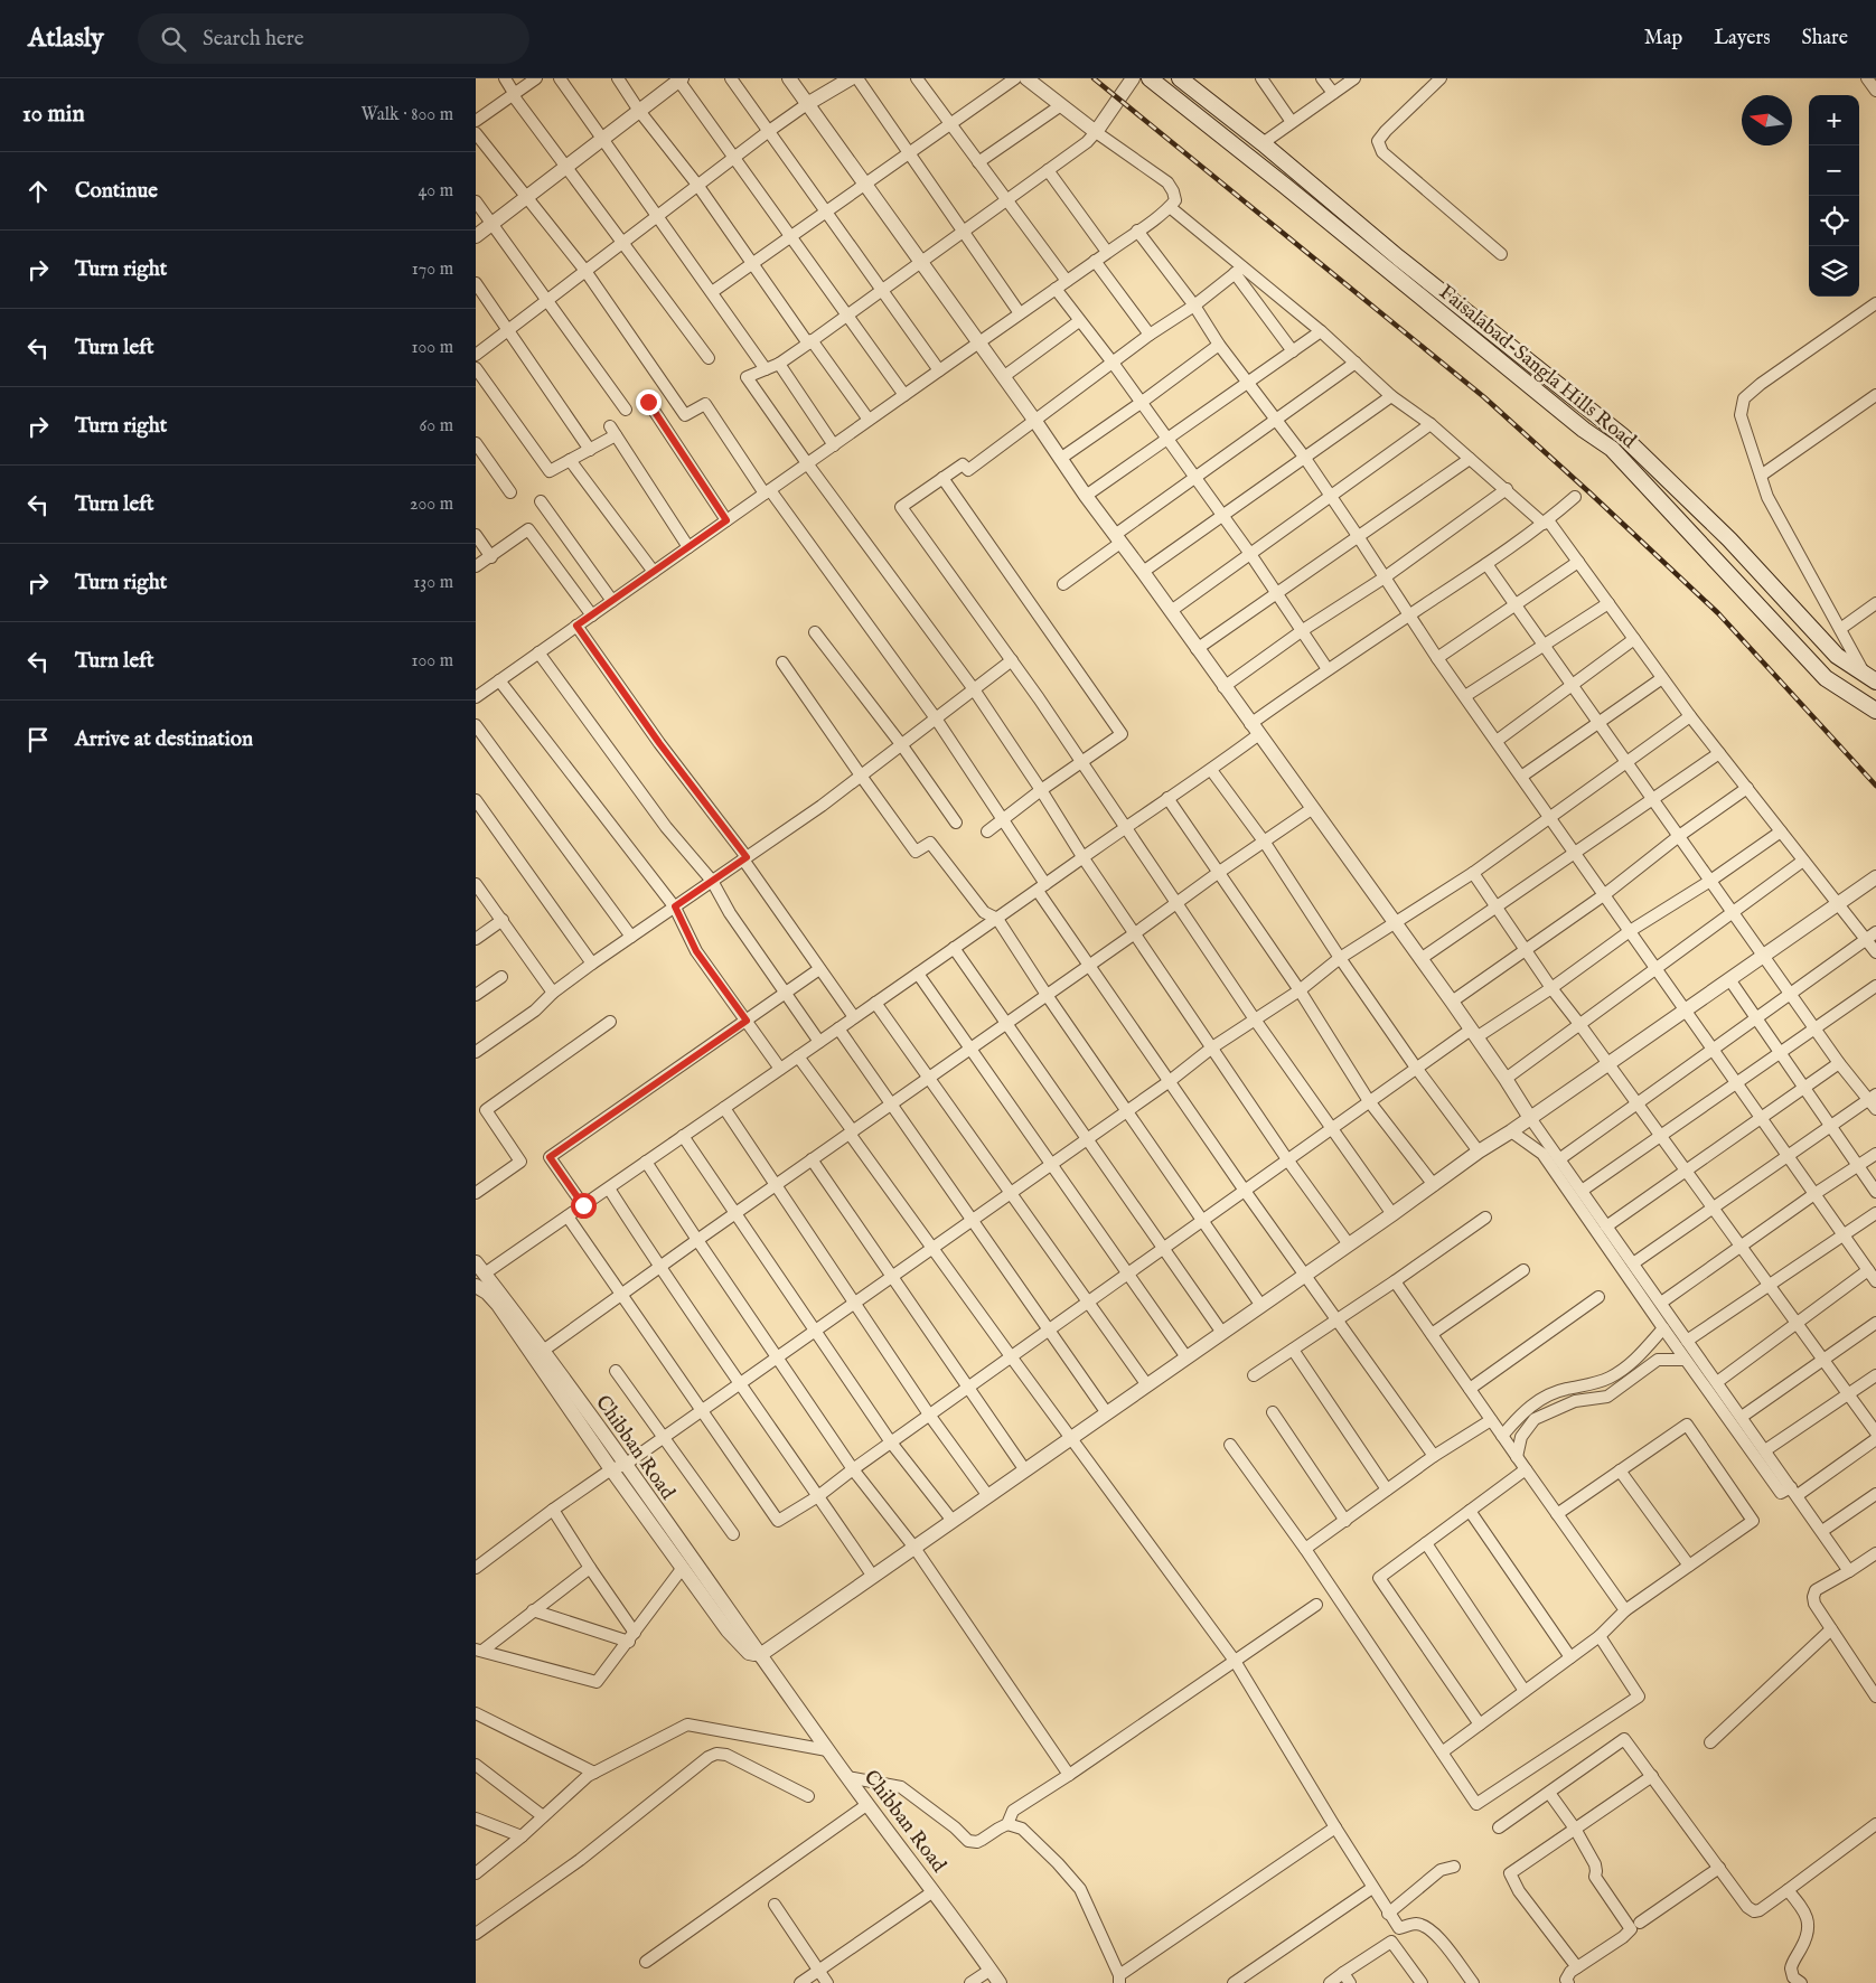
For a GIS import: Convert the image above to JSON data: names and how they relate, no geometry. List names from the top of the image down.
{
  "streets": {
    "main road": ["Faisalabad-Sangla Hills Road"],
    "street": ["Chibban Road"]
  },
  "north": "left",
  "page": {
    "header": "Atlasly",
    "search": "Search here",
    "nav": ["Map", "Layers", "Share"],
    "heading": ["10 min", "Walk · 800 m"],
    "map_buttons": ["+", "−"],
    "list": [
      ["Continue", "40 m"],
      ["Turn right", "170 m"],
      ["Turn left", "100 m"],
      ["Turn right", "60 m"],
      ["Turn left", "200 m"],
      ["Turn right", "130 m"],
      ["Turn left", "100 m"],
      "Arrive at destination"
    ]
  }
}
